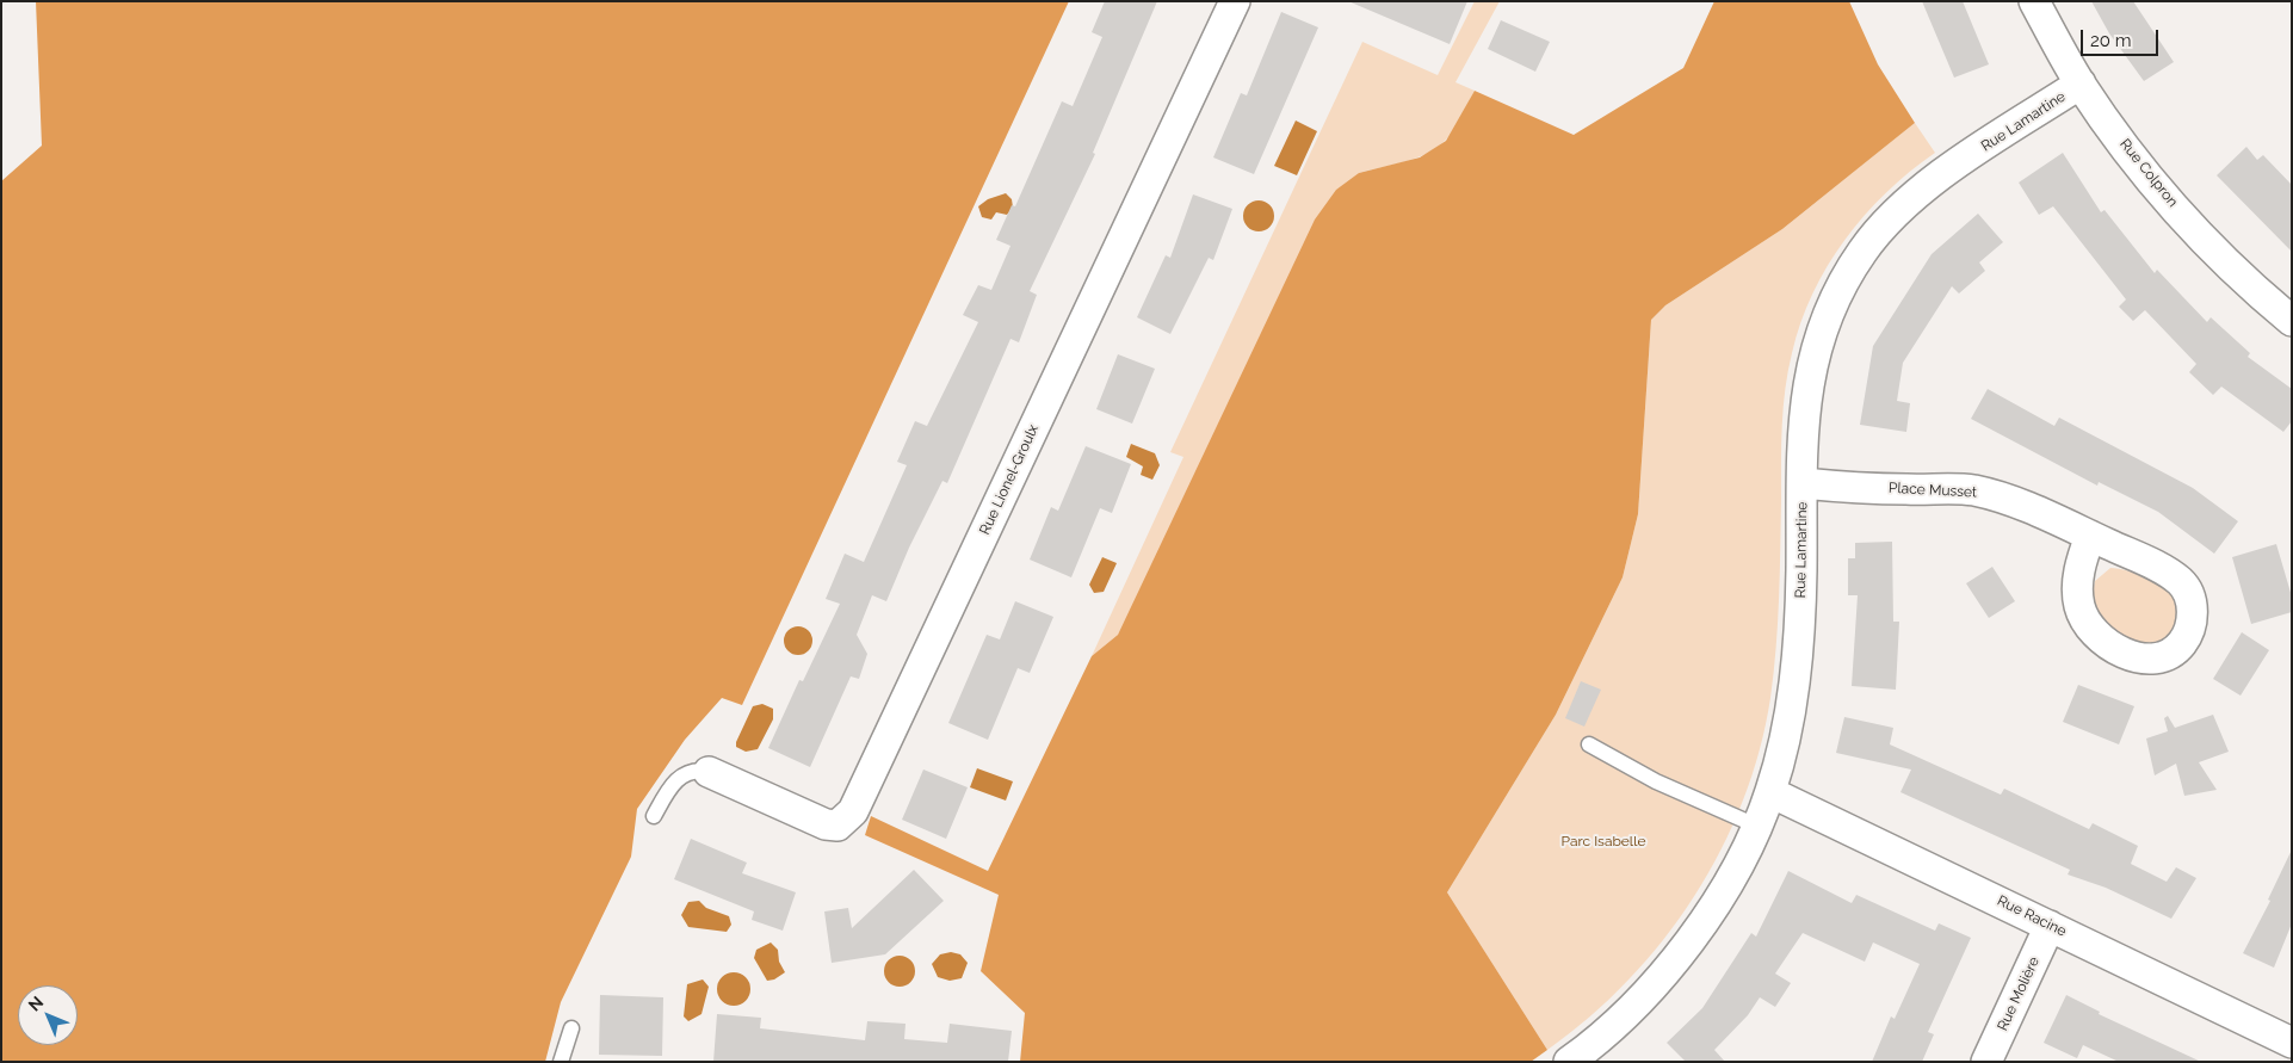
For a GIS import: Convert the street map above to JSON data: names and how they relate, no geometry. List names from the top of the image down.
{
  "streets": {
    "street": [
      "Rue Lamartine",
      "Rue Colpron",
      "Rue Lionel-Groulx",
      "Place Musset",
      "Rue Racine",
      "Rue Molière"
    ]
  },
  "crossings": [
    ["Rue Lamartine", "Rue Colpron"],
    ["Rue Lamartine", "Place Musset"],
    ["Rue Lamartine", "Rue Racine"],
    ["Rue Racine", "Rue Molière"]
  ],
  "parks": ["Parc Isabelle"],
  "scale_bar": "20 m",
  "north": "top left"
}
